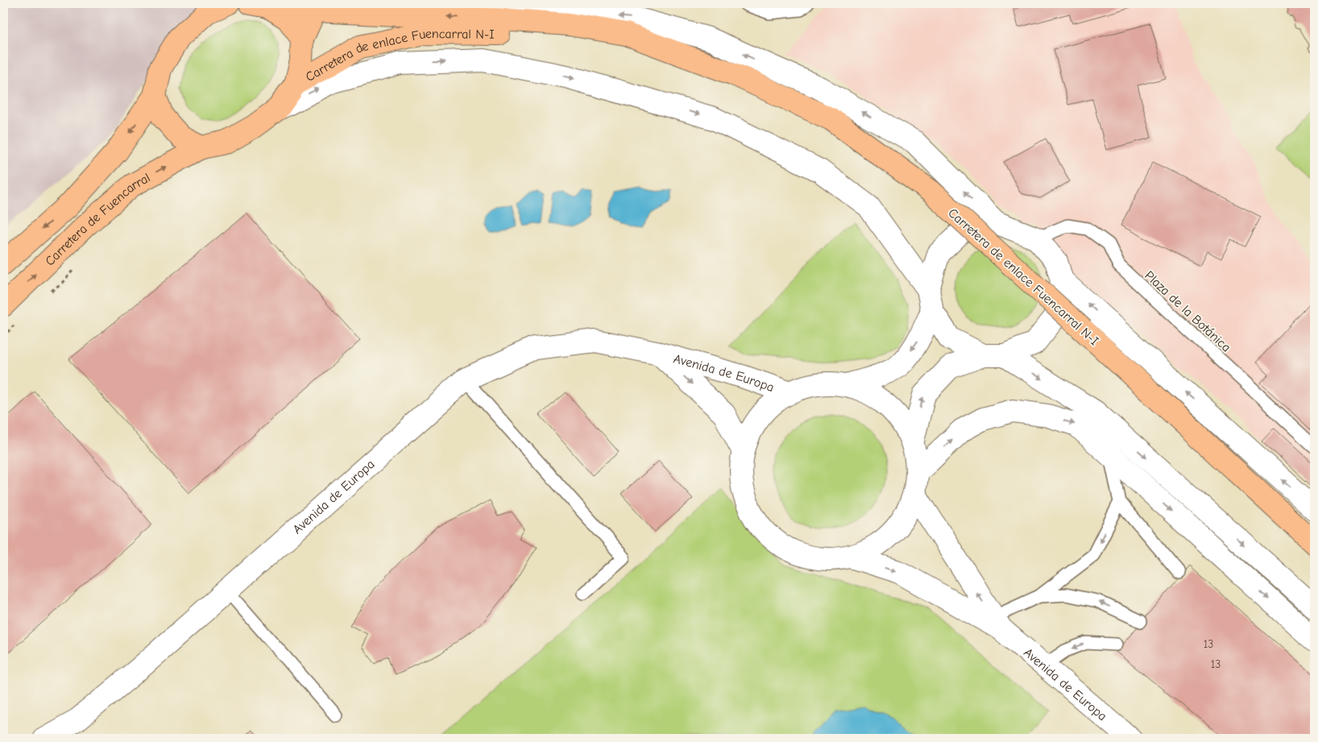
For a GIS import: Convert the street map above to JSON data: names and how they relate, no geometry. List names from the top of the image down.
{
  "streets": {
    "main road": ["Carretera de enlace Fuencarral N-I", "Carretera de Fuencarral"],
    "street": ["Avenida de Europa"],
    "lane": ["Plaza de la Botánica"]
  },
  "crossings": [
    ["Carretera de enlace Fuencarral N-I", "Carretera de Fuencarral"]
  ],
  "house_numbers": ["13", "13"]
}
